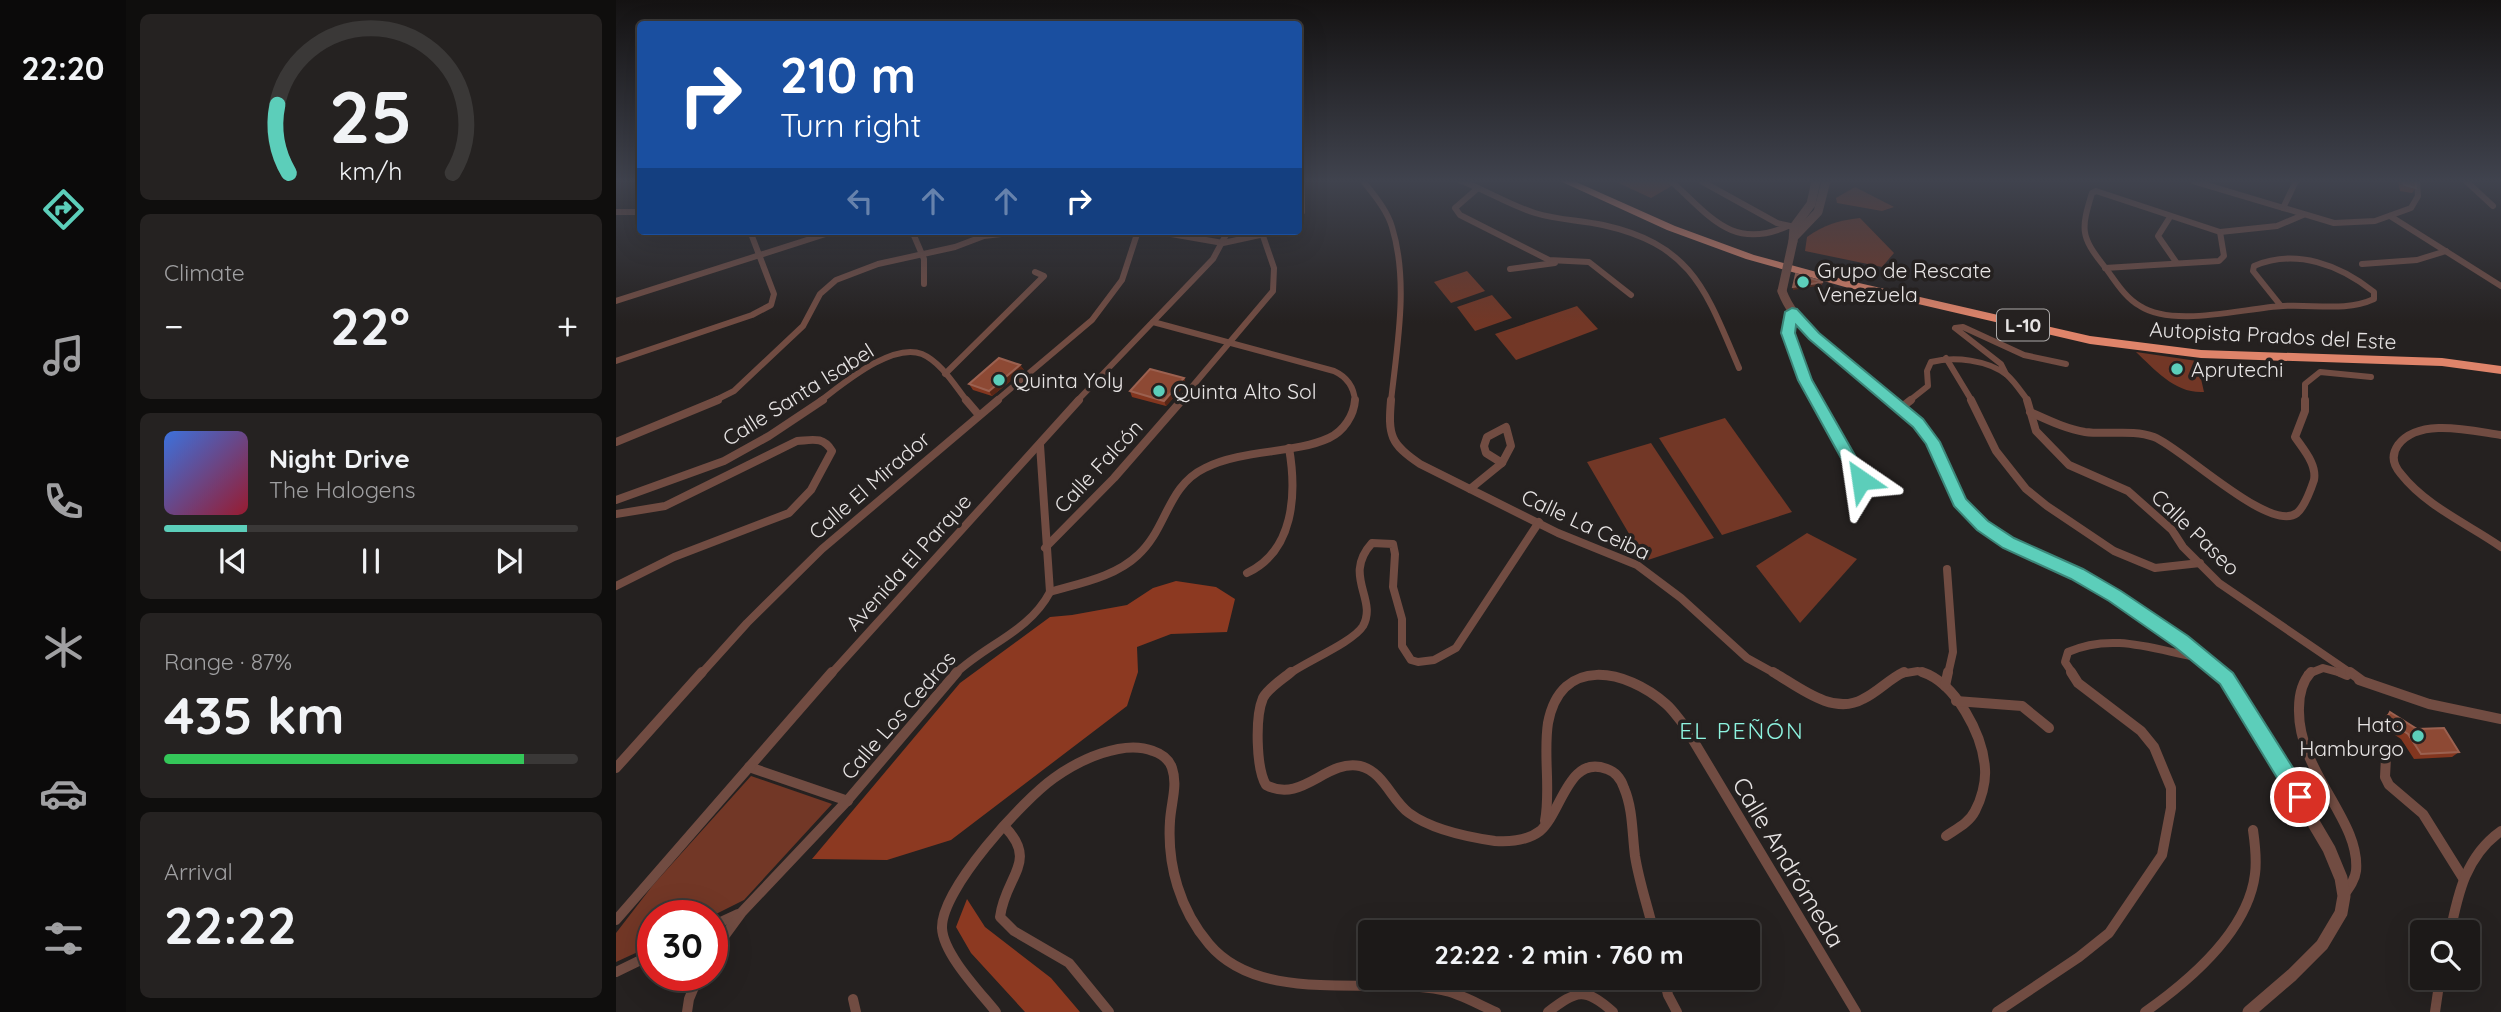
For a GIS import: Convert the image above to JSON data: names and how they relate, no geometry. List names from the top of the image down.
{
  "streets": {
    "highway": ["L-10", "Autopista Prados del Este"],
    "street": [
      "Calle Santa Isabel",
      "Calle Falcón",
      "Calle El Mirador",
      "Calle La Ceiba",
      "Calle Paseo",
      "Avenida El Parque",
      "Calle Los Cedros",
      "Calle Andrómeda"
    ]
  },
  "crossings": [
    ["Calle Santa Isabel", "Calle El Mirador"]
  ],
  "districts": ["EL PEÑÓN"],
  "places": [
    "Grupo de Rescate Venezuela",
    "Aprutechi",
    "Quinta Yoly",
    "Quinta Alto Sol",
    "Hato Hamburgo"
  ],
  "page": {
    "tabs": "22:20",
    "turn": ["210 m", "Turn right"],
    "tile": [
      "Climate",
      ["Range · 87%", "435 km"],
      ["Arrival", "22:22"]
    ],
    "heat": ["−", "22°", "+"],
    "song": ["Night Drive", "The Halogens"],
    "limit": "30",
    "trip": "22:22 · 2 min · 760 m",
    "gauge": ["25", "km/h"]
  }
}
